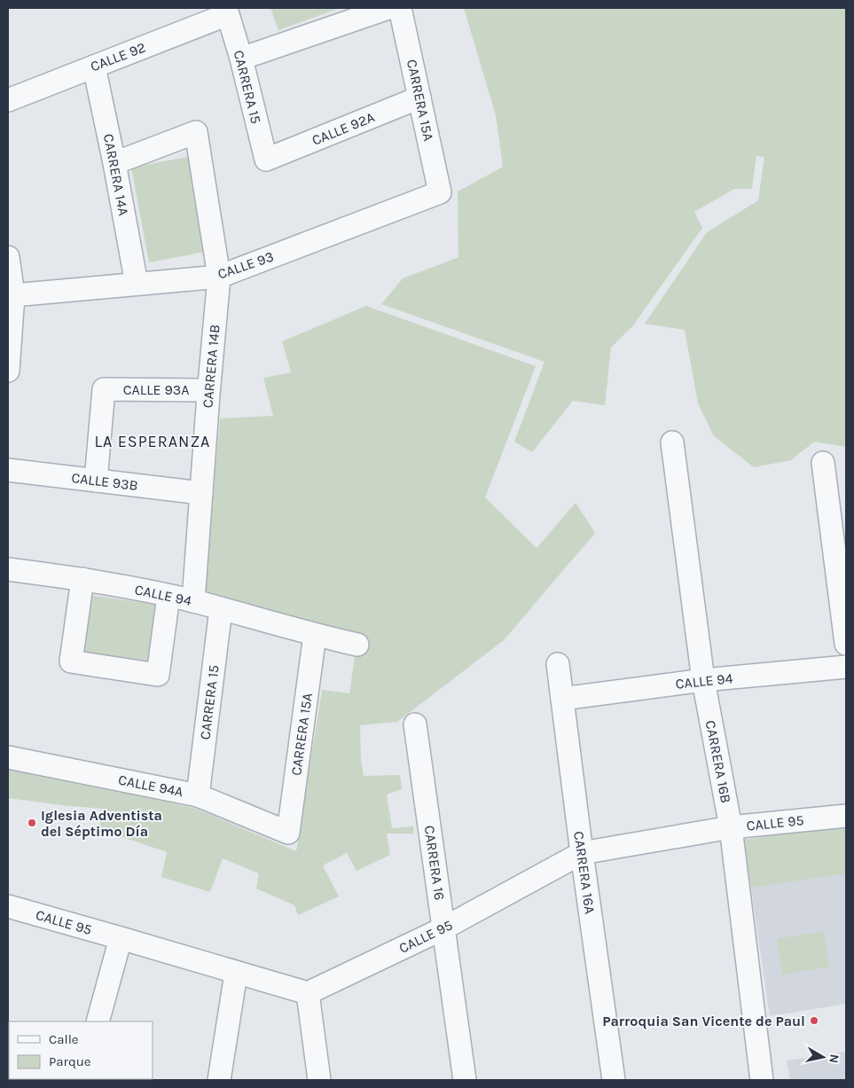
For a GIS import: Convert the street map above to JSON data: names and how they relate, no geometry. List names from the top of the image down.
{
  "streets": {
    "street": [
      "CALLE 92",
      "CARRERA 15",
      "CARRERA 15A",
      "CALLE 92A",
      "CARRERA 14A",
      "CALLE 93",
      "CARRERA 14B",
      "CALLE 93A",
      "CALLE 93B",
      "CALLE 94",
      "CARRERA 16B",
      "CALLE 94A",
      "CALLE 95",
      "CARRERA 16",
      "CARRERA 16A"
    ]
  },
  "crossings": [
    ["CALLE 92", "CARRERA 15"],
    ["CALLE 92", "CARRERA 14A"],
    ["CARRERA 15", "CALLE 92A"],
    ["CARRERA 15", "CALLE 94"],
    ["CARRERA 15", "CALLE 94A"],
    ["CARRERA 15A", "CALLE 92A"],
    ["CARRERA 15A", "CALLE 93"],
    ["CARRERA 15A", "CALLE 94"],
    ["CARRERA 15A", "CALLE 94A"],
    ["CARRERA 14A", "CALLE 93"],
    ["CARRERA 14A", "CARRERA 14B"],
    ["CALLE 93", "CARRERA 14B"],
    ["CARRERA 14B", "CALLE 93A"],
    ["CARRERA 14B", "CALLE 93B"],
    ["CARRERA 14B", "CALLE 94"],
    ["CALLE 93A", "CALLE 93B"],
    ["CALLE 94", "CARRERA 16B"],
    ["CALLE 94", "CARRERA 16A"],
    ["CARRERA 16B", "CALLE 95"],
    ["CALLE 95", "CARRERA 16"],
    ["CALLE 95", "CARRERA 16A"]
  ],
  "districts": ["LA ESPERANZA"],
  "places": ["Iglesia Adventista del Séptimo Día", "Parroquia San Vicente de Paul"],
  "legend": ["Calle", "Parque"],
  "north": "right"
}
